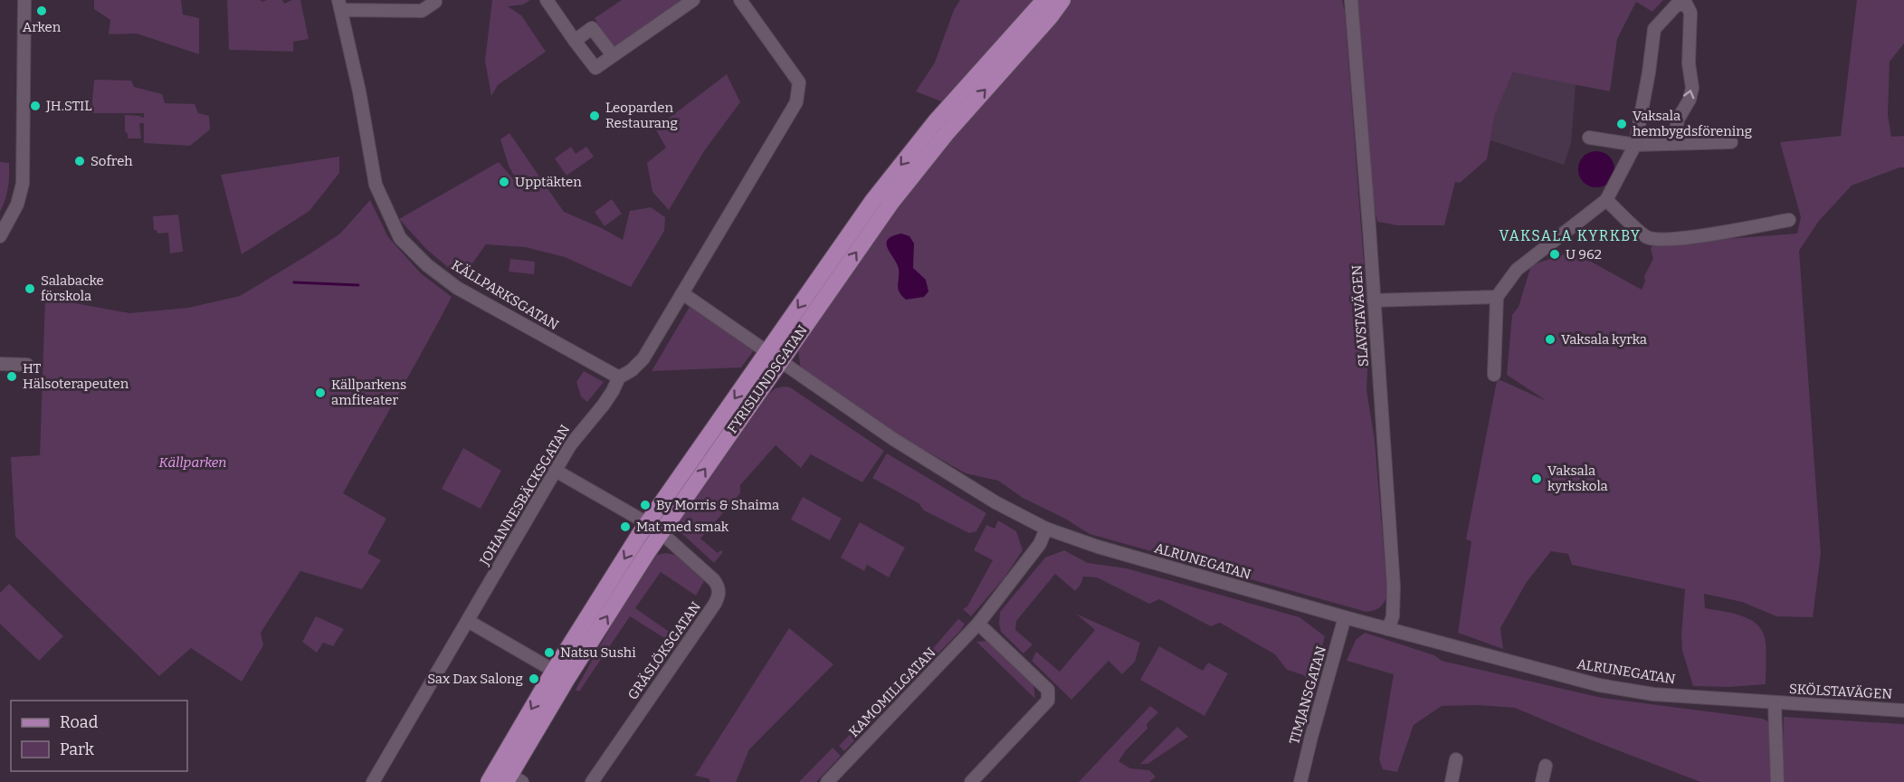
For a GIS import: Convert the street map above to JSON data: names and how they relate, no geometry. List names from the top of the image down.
{
  "streets": {
    "main road": ["FYRISLUNDSGATAN"],
    "street": [
      "KÄLLPARKSGATAN",
      "SLAVSTAVÄGEN",
      "JOHANNESBÄCKSGATAN",
      "ALRUNEGATAN",
      "GRÄSLÖKSGATAN",
      "SKÖLSTAVÄGEN",
      "KAMOMILLGATAN",
      "TIMJANSGATAN"
    ]
  },
  "crossings": [
    ["KÄLLPARKSGATAN", "JOHANNESBÄCKSGATAN"],
    ["SLAVSTAVÄGEN", "ALRUNEGATAN"],
    ["FYRISLUNDSGATAN", "ALRUNEGATAN"],
    ["FYRISLUNDSGATAN", "GRÄSLÖKSGATAN"],
    ["JOHANNESBÄCKSGATAN", "ALRUNEGATAN"],
    ["JOHANNESBÄCKSGATAN", "GRÄSLÖKSGATAN"],
    ["ALRUNEGATAN", "SKÖLSTAVÄGEN"],
    ["ALRUNEGATAN", "KAMOMILLGATAN"],
    ["ALRUNEGATAN", "TIMJANSGATAN"]
  ],
  "districts": ["VAKSALA KYRKBY"],
  "parks": ["Källparken"],
  "places": [
    "Arken",
    "JH.STIL",
    "Leoparden Restaurang",
    "Vaksala hembygdsförening",
    "Sofreh",
    "Upptäkten",
    "U 962",
    "Salabacke förskola",
    "Vaksala kyrka",
    "HT Hälsoterapeuten",
    "Källparkens amfiteater",
    "Vaksala kyrkskola",
    "By Morris & Shaima",
    "Mat med smak",
    "Natsu Sushi",
    "Sax Dax Salong"
  ],
  "legend": ["Road", "Park"]
}
